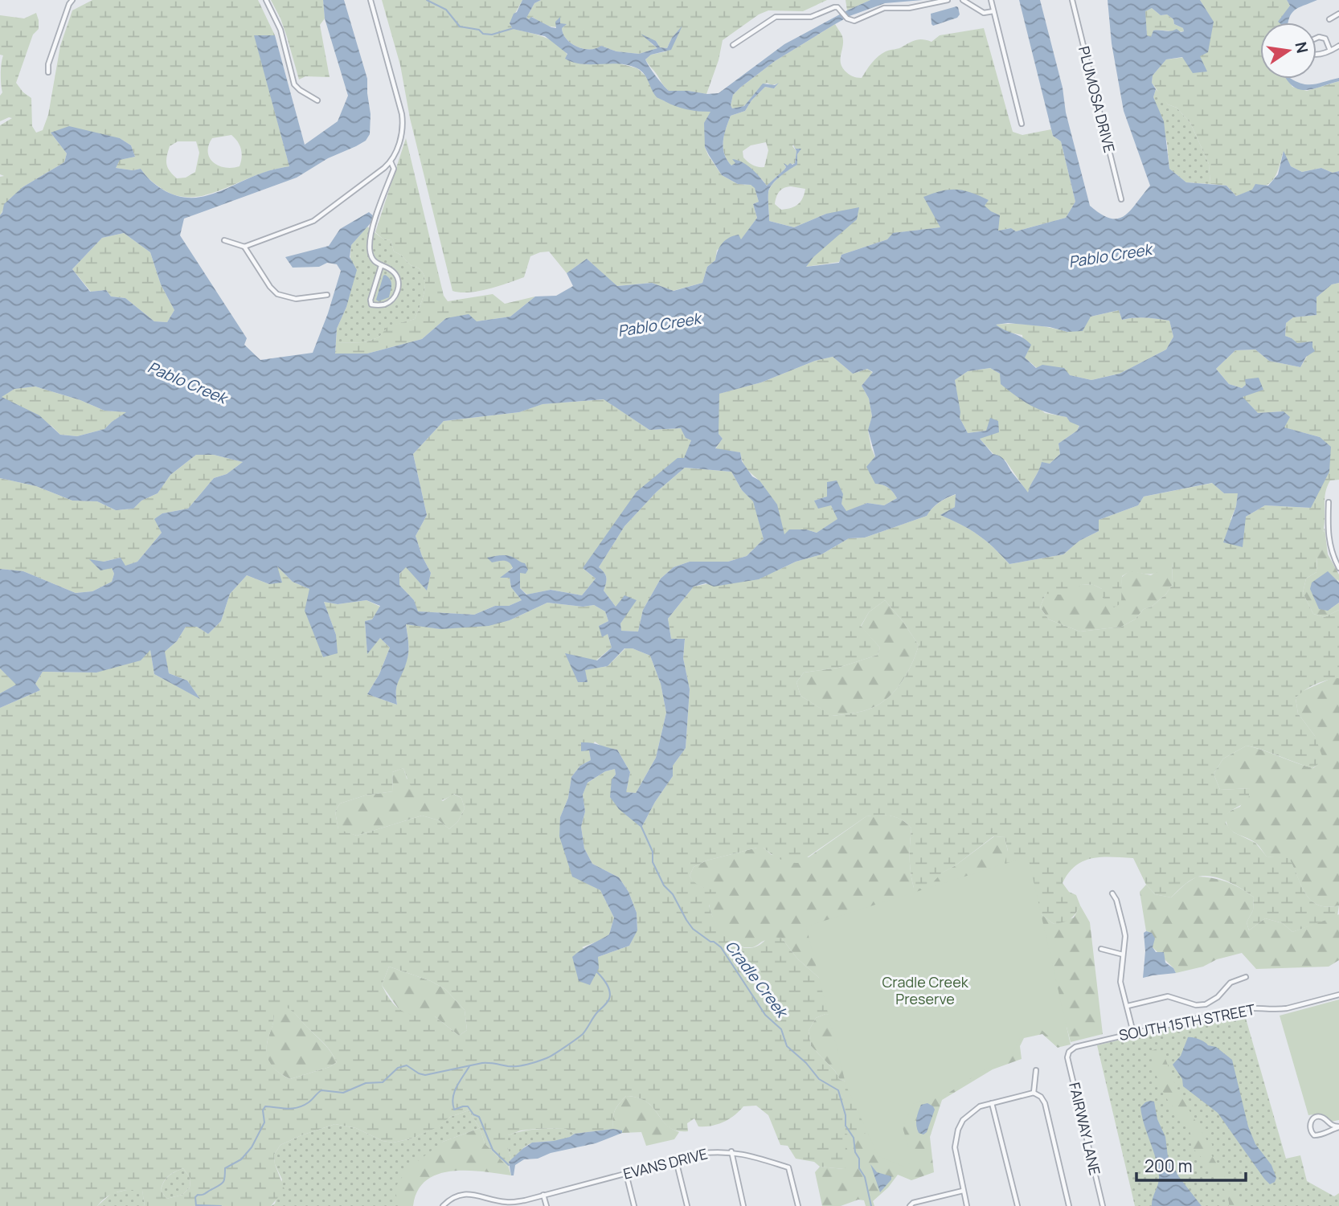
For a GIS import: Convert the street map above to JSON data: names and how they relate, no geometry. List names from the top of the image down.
{
  "streets": {
    "street": [
      "PLUMOSA DRIVE",
      "SOUTH 15TH STREET",
      "FAIRWAY LANE",
      "EVANS DRIVE"
    ]
  },
  "crossings": [
    ["SOUTH 15TH STREET", "FAIRWAY LANE"]
  ],
  "water": ["Pablo Creek", "Cradle Creek"],
  "parks": ["Cradle Creek Preserve"],
  "scale_bar": "200 m",
  "north": "right"
}
